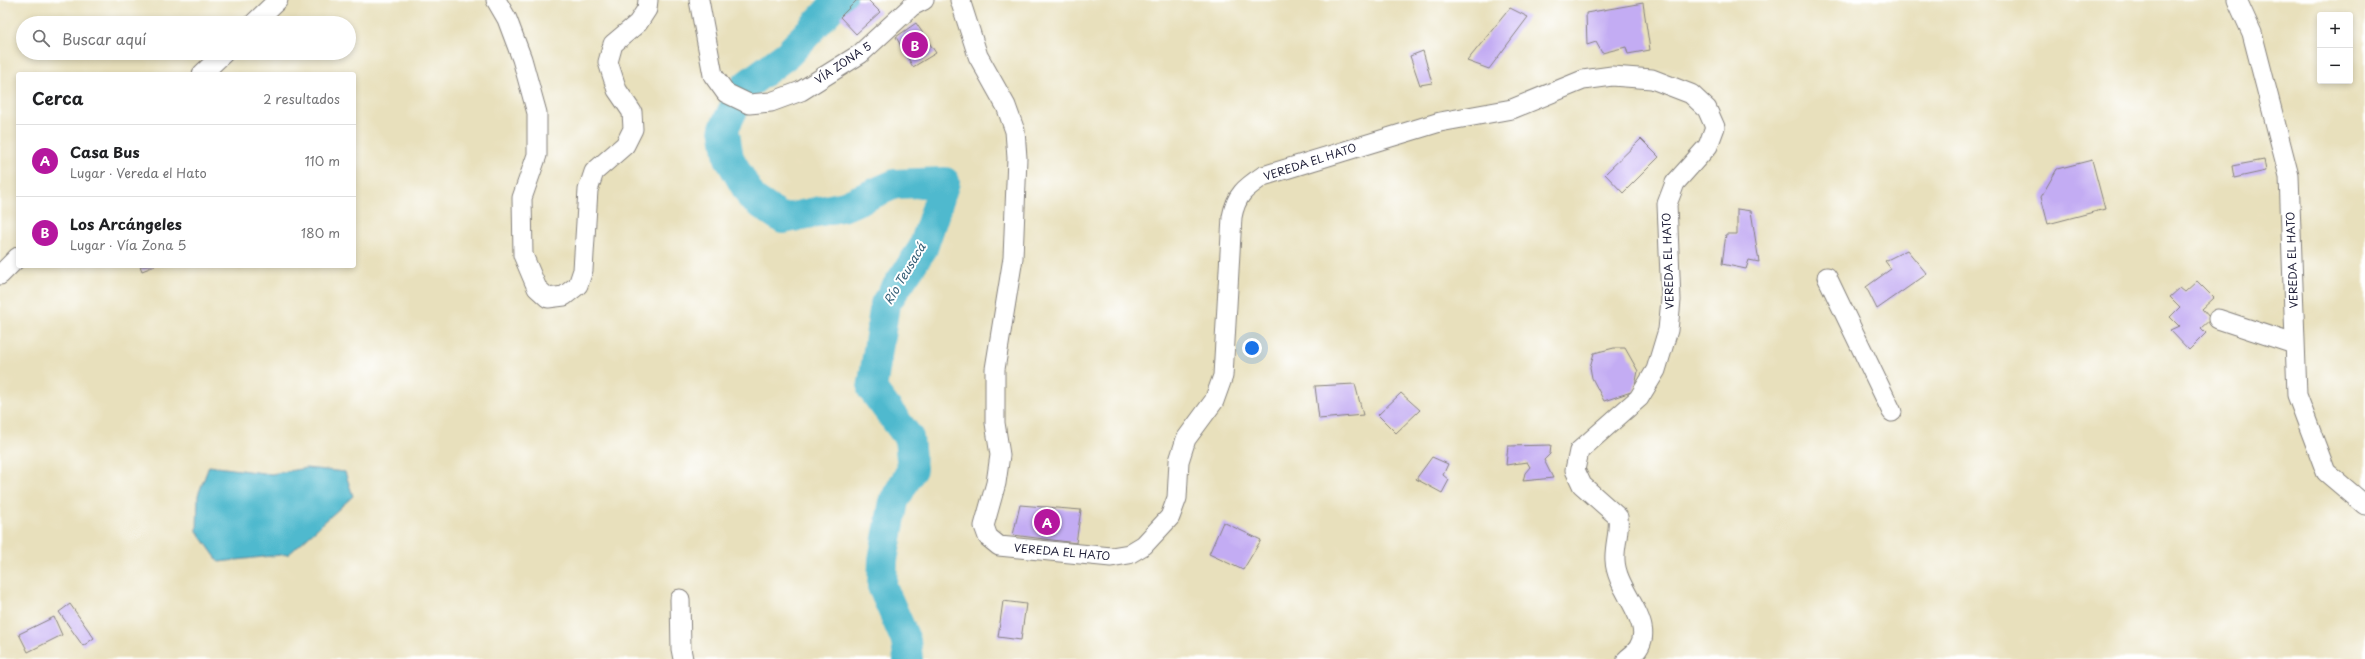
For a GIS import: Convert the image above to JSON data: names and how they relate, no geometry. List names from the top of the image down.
{
  "streets": {
    "street": ["VÍA ZONA 5", "VEREDA EL HATO"]
  },
  "water": ["Río Teusacá"],
  "page": {
    "map_buttons": ["+", "−"],
    "search": "Buscar aquí",
    "pins": ["B", "A"],
    "heading": ["Cerca", "2 resultados"],
    "list": [
      {
        "mark": "A",
        "name": "Casa Bus",
        "note": "Lugar · Vereda el Hato",
        "value": "110 m"
      },
      {
        "mark": "B",
        "name": "Los Arcángeles",
        "note": "Lugar · Vía Zona 5",
        "value": "180 m"
      }
    ]
  }
}
